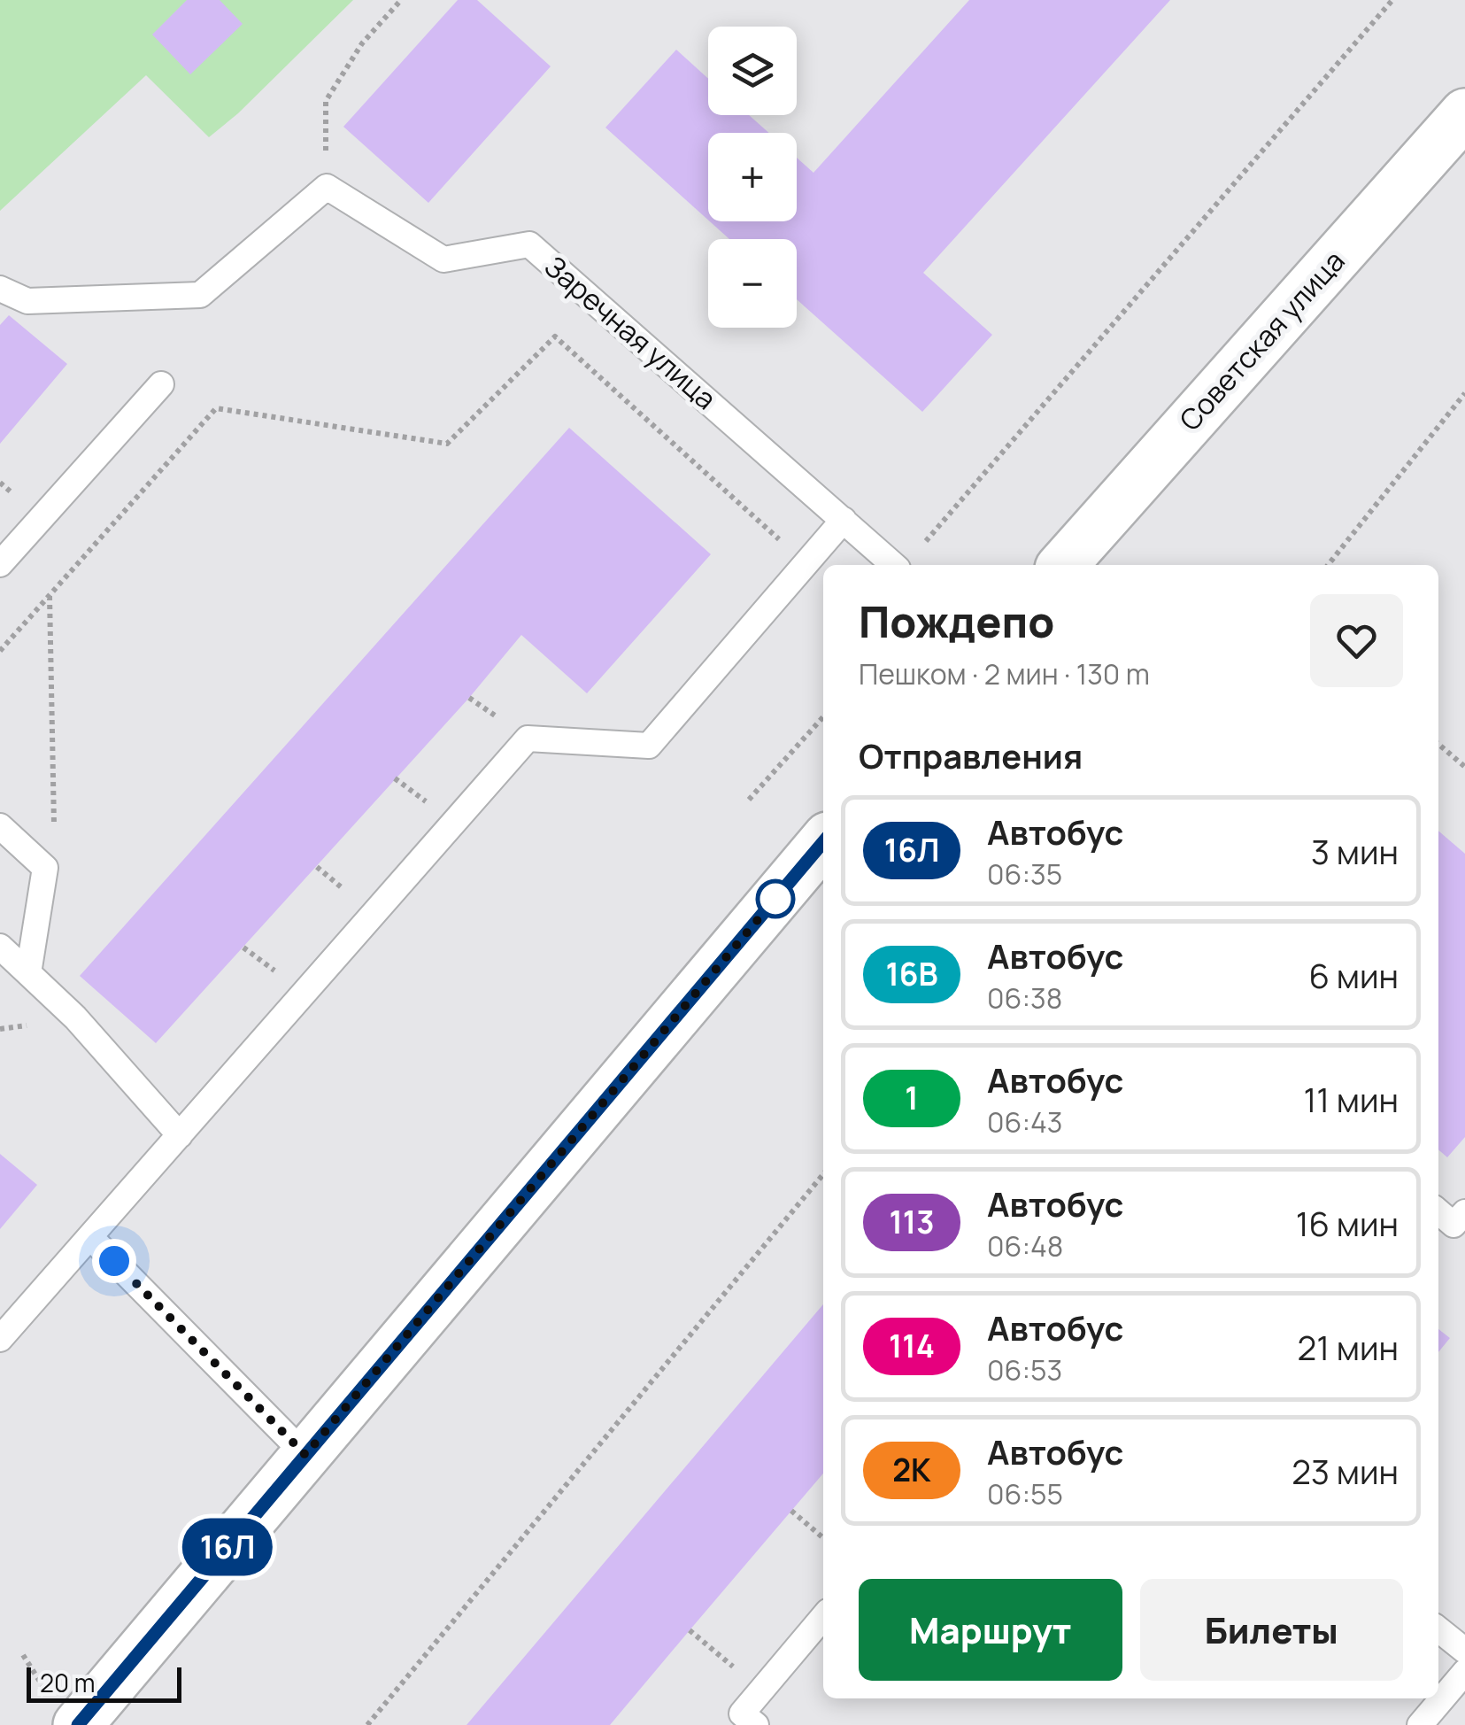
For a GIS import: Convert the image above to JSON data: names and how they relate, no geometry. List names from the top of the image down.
{
  "streets": {
    "main road": ["Советская улица"],
    "lane": ["Заречная улица"]
  },
  "lines": ["bus line 16Л"],
  "scale_bar": "20 m",
  "page": {
    "on_map": "16Л",
    "map_buttons": ["+", "−"],
    "heading": [
      ["Пождепо", "Пешком · 2 мин · 130 m"],
      "Отправления"
    ],
    "list": [
      {
        "mark": "16Л",
        "name": "Автобус",
        "note": "06:35",
        "value": "3 мин"
      },
      {
        "mark": "16В",
        "name": "Автобус",
        "note": "06:38",
        "value": "6 мин"
      },
      {
        "mark": "1",
        "name": "Автобус",
        "note": "06:43",
        "value": "11 мин"
      },
      {
        "mark": "113",
        "name": "Автобус",
        "note": "06:48",
        "value": "16 мин"
      },
      {
        "mark": "114",
        "name": "Автобус",
        "note": "06:53",
        "value": "21 мин"
      },
      {
        "mark": "2К",
        "name": "Автобус",
        "note": "06:55",
        "value": "23 мин"
      }
    ],
    "buttons": ["Маршрут", "Билеты"],
    "scale": "20 m"
  }
}
